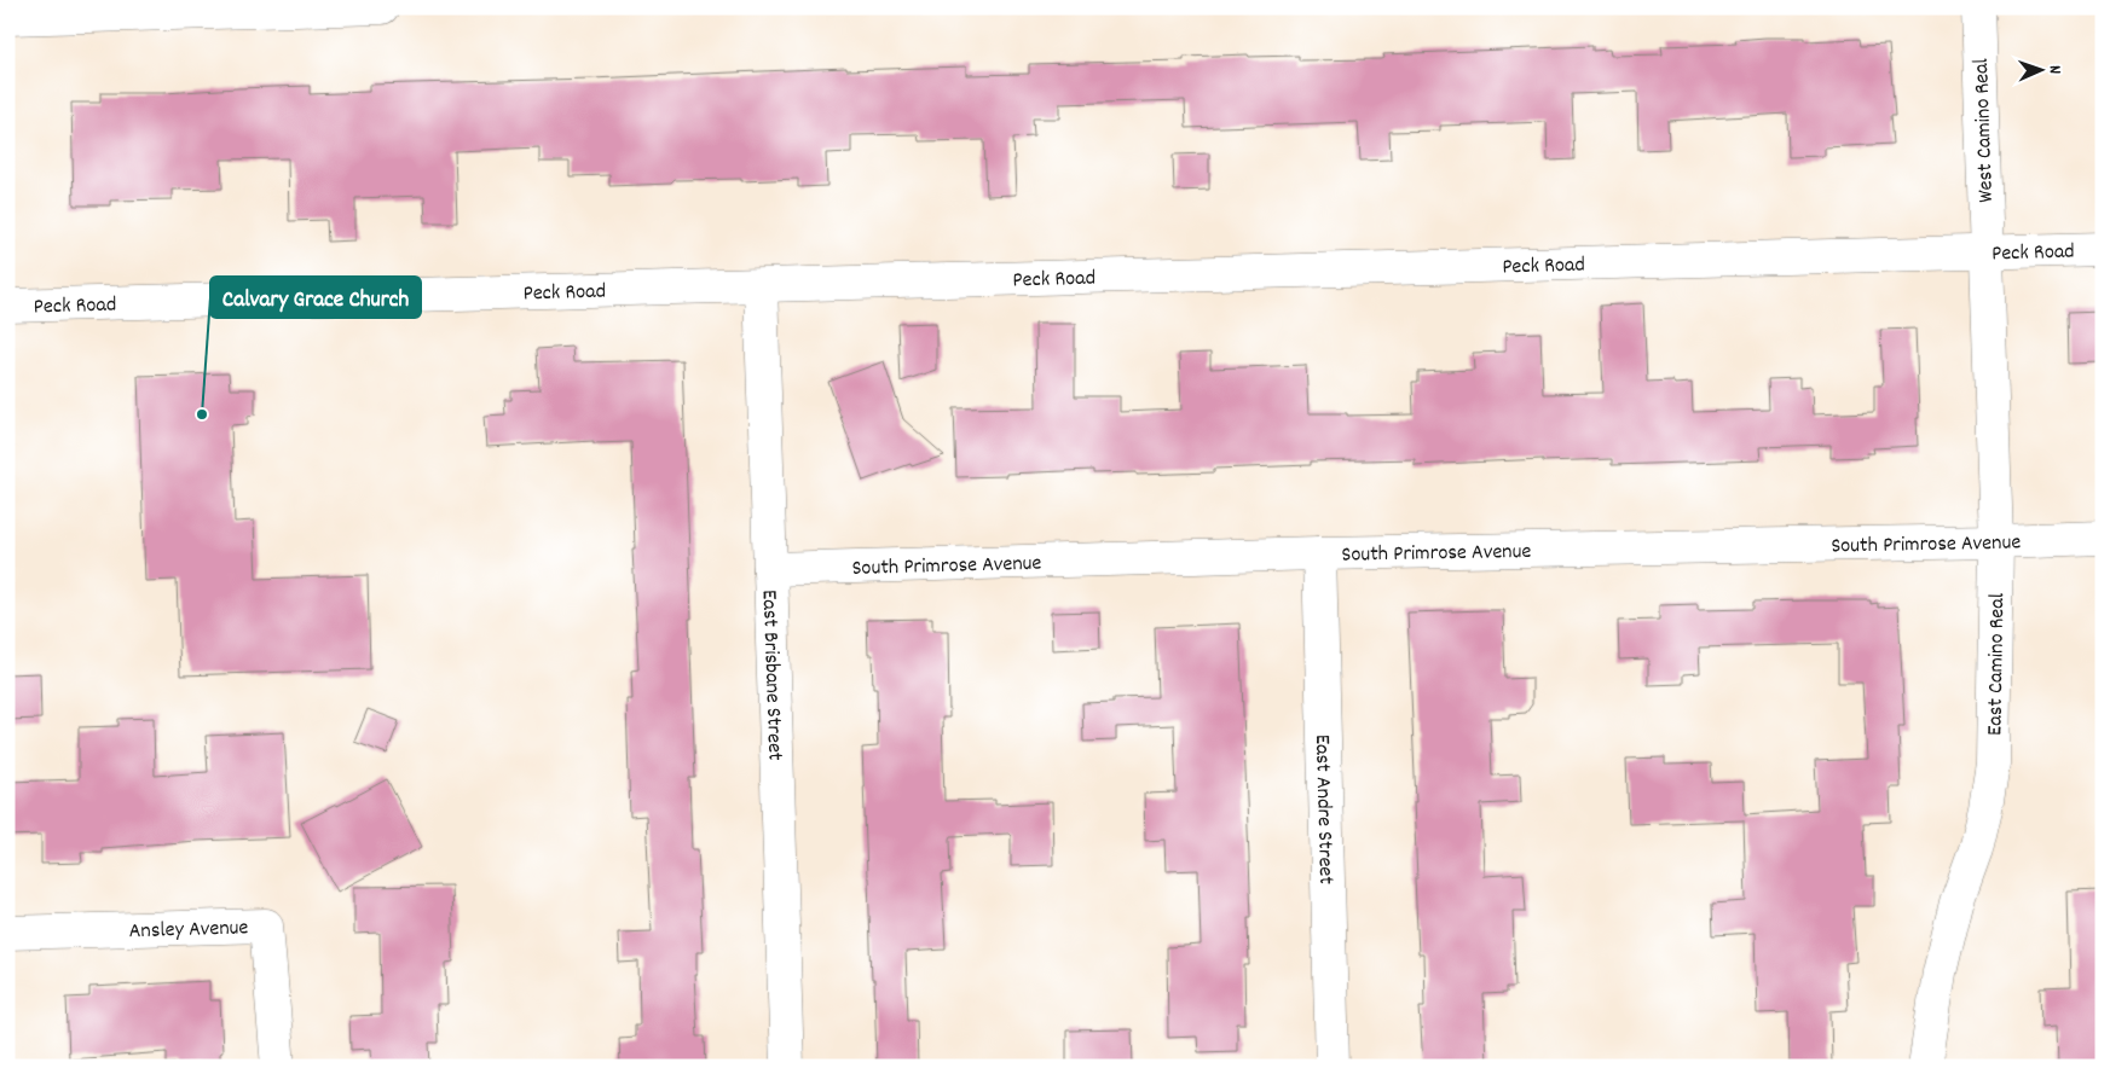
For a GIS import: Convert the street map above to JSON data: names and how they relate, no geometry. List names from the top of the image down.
{
  "streets": {
    "street": [
      "West Camino Real",
      "Peck Road",
      "South Primrose Avenue",
      "East Camino Real",
      "East Brisbane Street",
      "East Andre Street",
      "Ansley Avenue"
    ]
  },
  "crossings": [
    ["West Camino Real", "Peck Road"],
    ["West Camino Real", "East Camino Real"],
    ["Peck Road", "East Camino Real"],
    ["Peck Road", "East Brisbane Street"],
    ["South Primrose Avenue", "East Camino Real"],
    ["South Primrose Avenue", "East Brisbane Street"],
    ["South Primrose Avenue", "East Andre Street"]
  ],
  "places": ["Calvary Grace Church"],
  "north": "right"
}
